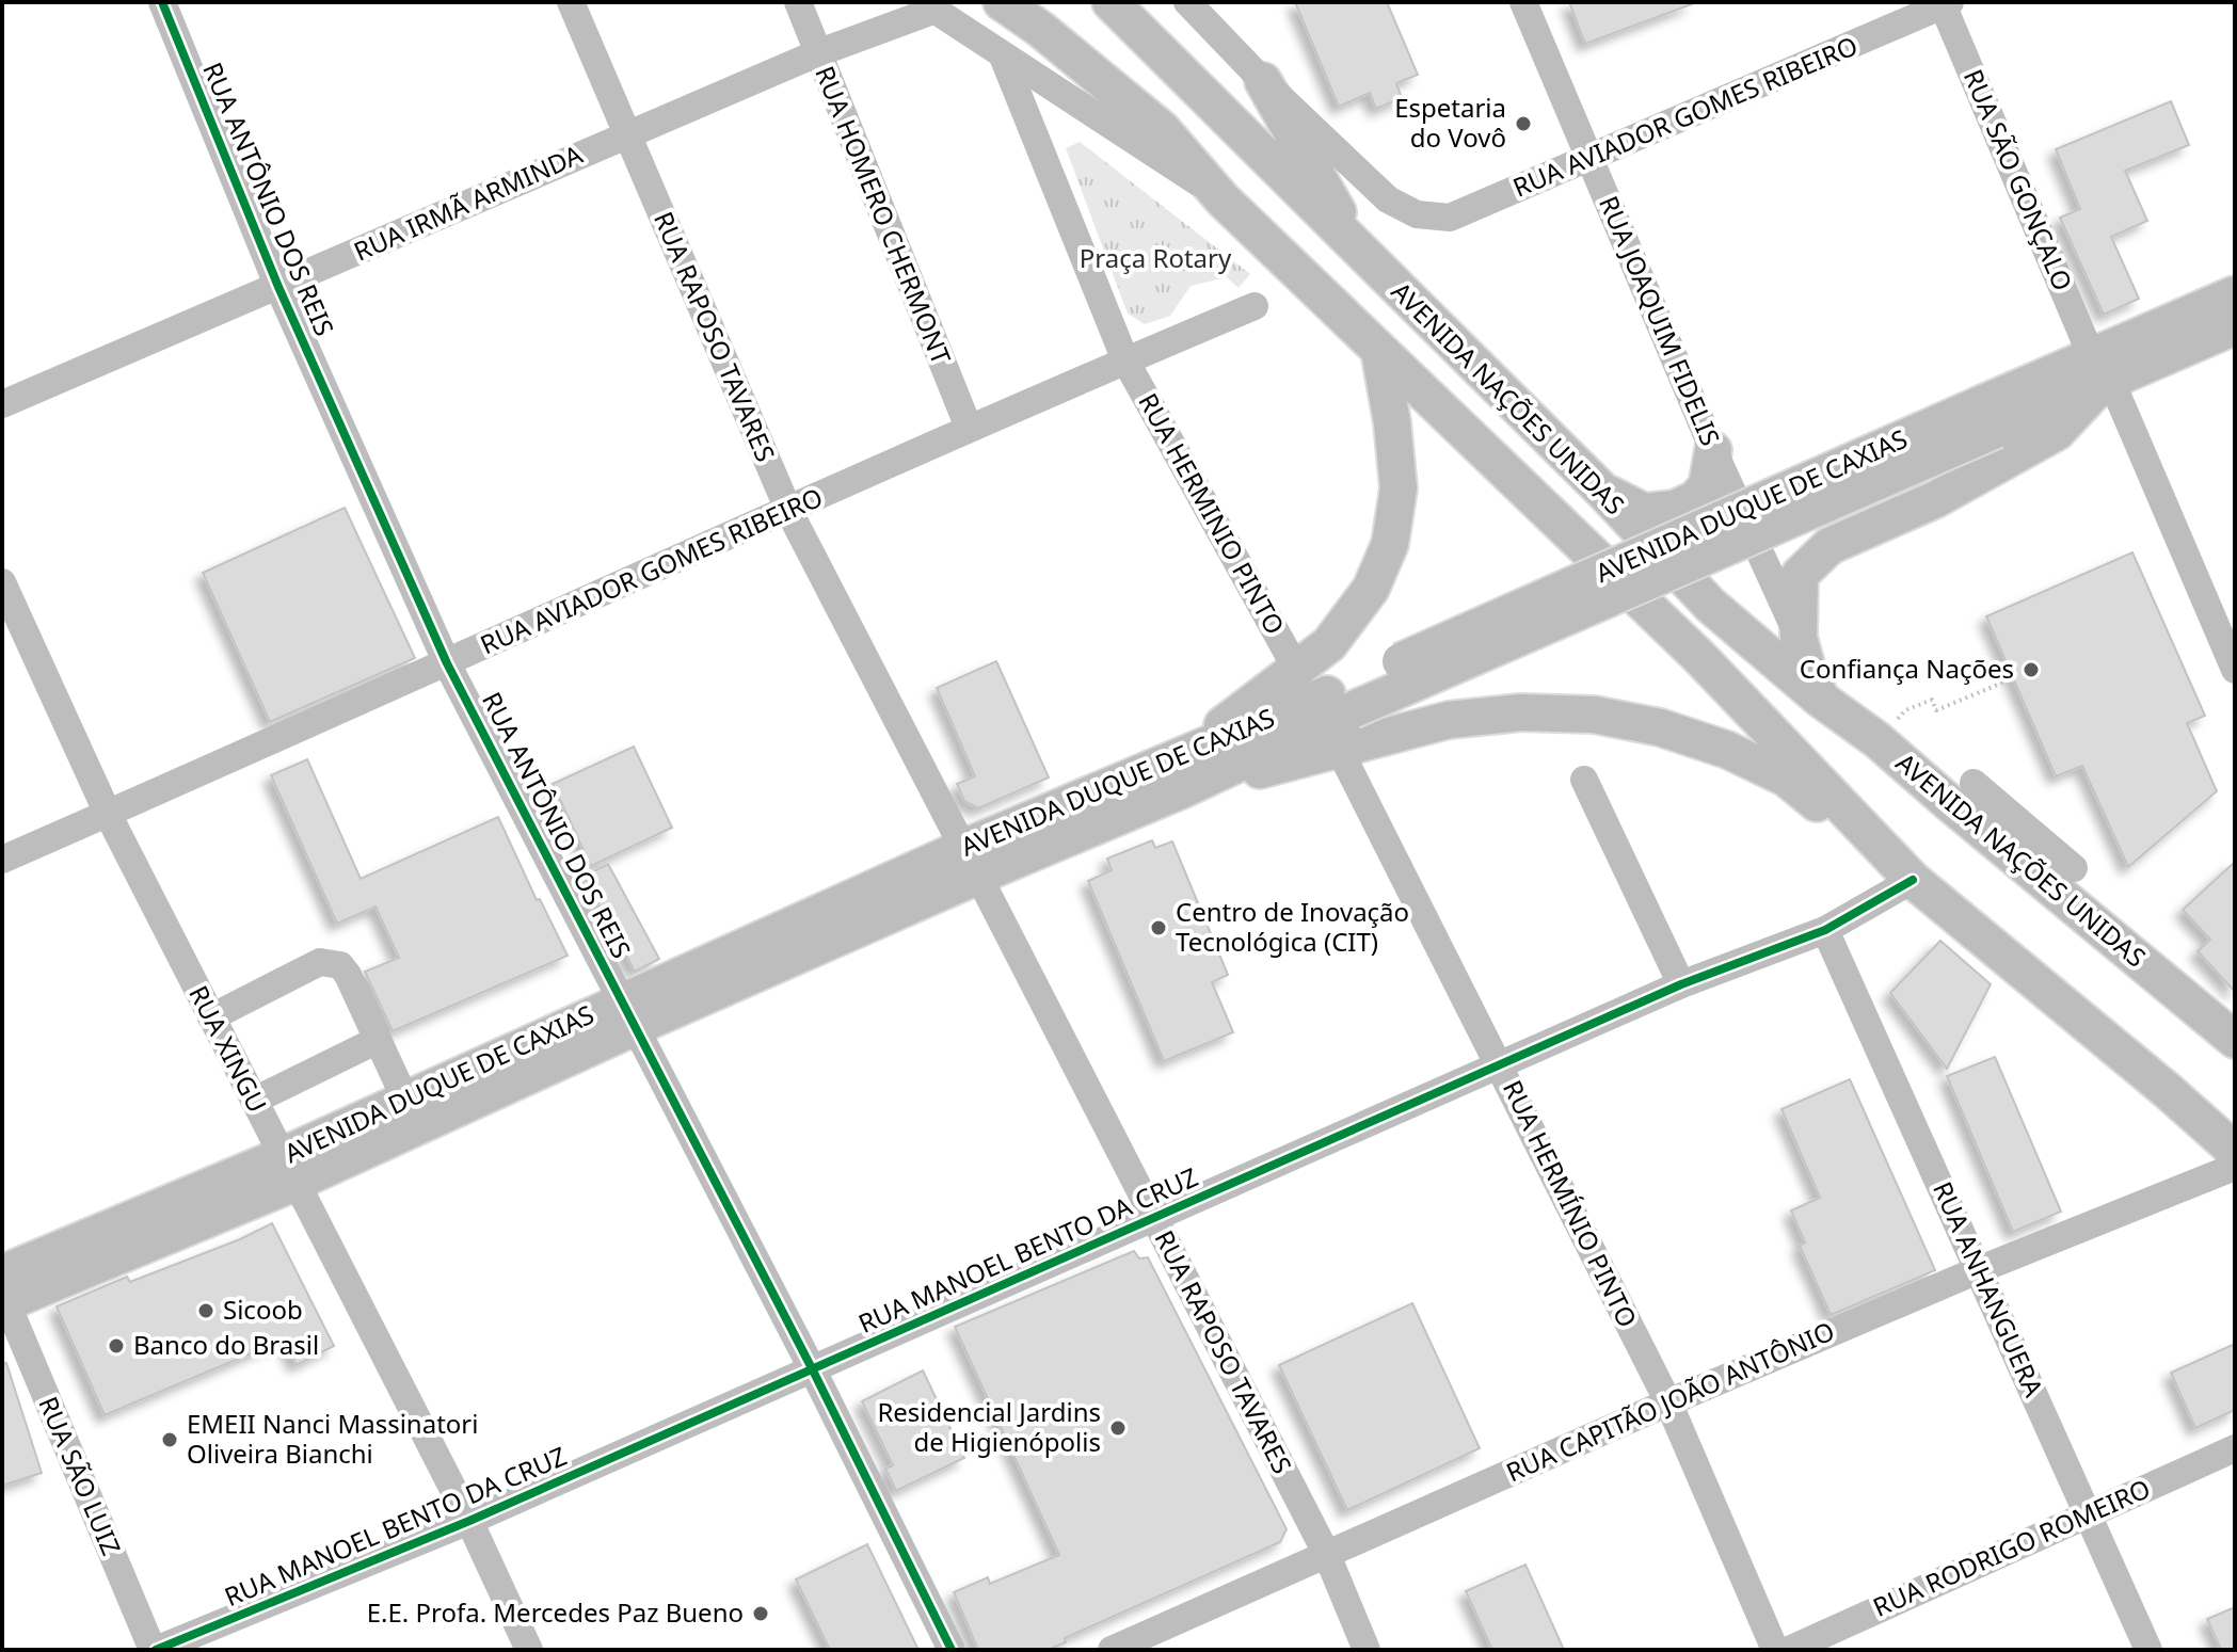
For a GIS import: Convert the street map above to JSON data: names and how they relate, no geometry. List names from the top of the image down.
{
  "streets": {
    "main road": ["AVENIDA NAÇÕES UNIDAS", "AVENIDA DUQUE DE CAXIAS"],
    "street": [
      "RUA AVIADOR GOMES RIBEIRO",
      "RUA SÃO GONÇALO",
      "RUA ANTÔNIO DOS REIS",
      "RUA IRMÃ ARMINDA",
      "RUA HOMERO CHERMONT",
      "RUA JOAQUIM FIDELIS",
      "RUA RAPOSO TAVARES",
      "RUA HERMINIO PINTO",
      "RUA XINGU",
      "RUA HERMÍNIO PINTO",
      "RUA MANOEL BENTO DA CRUZ",
      "RUA ANHANGUERA",
      "RUA CAPITÃO JOÃO ANTÔNIO",
      "RUA SÃO LUIZ",
      "RUA RODRIGO ROMEIRO"
    ]
  },
  "crossings": [
    ["RUA AVIADOR GOMES RIBEIRO", "RUA SÃO GONÇALO"],
    ["RUA AVIADOR GOMES RIBEIRO", "RUA ANTÔNIO DOS REIS"],
    ["RUA AVIADOR GOMES RIBEIRO", "RUA HOMERO CHERMONT"],
    ["RUA AVIADOR GOMES RIBEIRO", "RUA JOAQUIM FIDELIS"],
    ["RUA AVIADOR GOMES RIBEIRO", "RUA RAPOSO TAVARES"],
    ["RUA AVIADOR GOMES RIBEIRO", "RUA HERMINIO PINTO"],
    ["RUA AVIADOR GOMES RIBEIRO", "RUA XINGU"],
    ["RUA SÃO GONÇALO", "AVENIDA DUQUE DE CAXIAS"],
    ["RUA ANTÔNIO DOS REIS", "RUA IRMÃ ARMINDA"],
    ["RUA ANTÔNIO DOS REIS", "AVENIDA DUQUE DE CAXIAS"],
    ["RUA ANTÔNIO DOS REIS", "RUA MANOEL BENTO DA CRUZ"],
    ["RUA IRMÃ ARMINDA", "RUA HOMERO CHERMONT"],
    ["RUA IRMÃ ARMINDA", "RUA RAPOSO TAVARES"],
    ["RUA IRMÃ ARMINDA", "AVENIDA NAÇÕES UNIDAS"],
    ["RUA RAPOSO TAVARES", "AVENIDA DUQUE DE CAXIAS"],
    ["RUA RAPOSO TAVARES", "RUA MANOEL BENTO DA CRUZ"],
    ["RUA RAPOSO TAVARES", "RUA CAPITÃO JOÃO ANTÔNIO"],
    ["AVENIDA NAÇÕES UNIDAS", "RUA MANOEL BENTO DA CRUZ"],
    ["AVENIDA DUQUE DE CAXIAS", "RUA XINGU"],
    ["AVENIDA DUQUE DE CAXIAS", "RUA HERMÍNIO PINTO"],
    ["AVENIDA DUQUE DE CAXIAS", "RUA SÃO LUIZ"],
    ["RUA XINGU", "RUA MANOEL BENTO DA CRUZ"],
    ["RUA HERMÍNIO PINTO", "RUA MANOEL BENTO DA CRUZ"],
    ["RUA HERMÍNIO PINTO", "RUA CAPITÃO JOÃO ANTÔNIO"],
    ["RUA MANOEL BENTO DA CRUZ", "RUA ANHANGUERA"],
    ["RUA MANOEL BENTO DA CRUZ", "RUA SÃO LUIZ"],
    ["RUA ANHANGUERA", "RUA CAPITÃO JOÃO ANTÔNIO"],
    ["RUA ANHANGUERA", "RUA RODRIGO ROMEIRO"]
  ],
  "parks": ["Praça Rotary"],
  "places": [
    "Espetaria do Vovô",
    "Confiança Nações",
    "Centro de Inovação Tecnológica (CIT)",
    "Sicoob",
    "Banco do Brasil",
    "Residencial Jardins de Higienópolis",
    "EMEII Nanci Massinatori Oliveira Bianchi",
    "E.E. Profa. Mercedes Paz Bueno"
  ]
}
